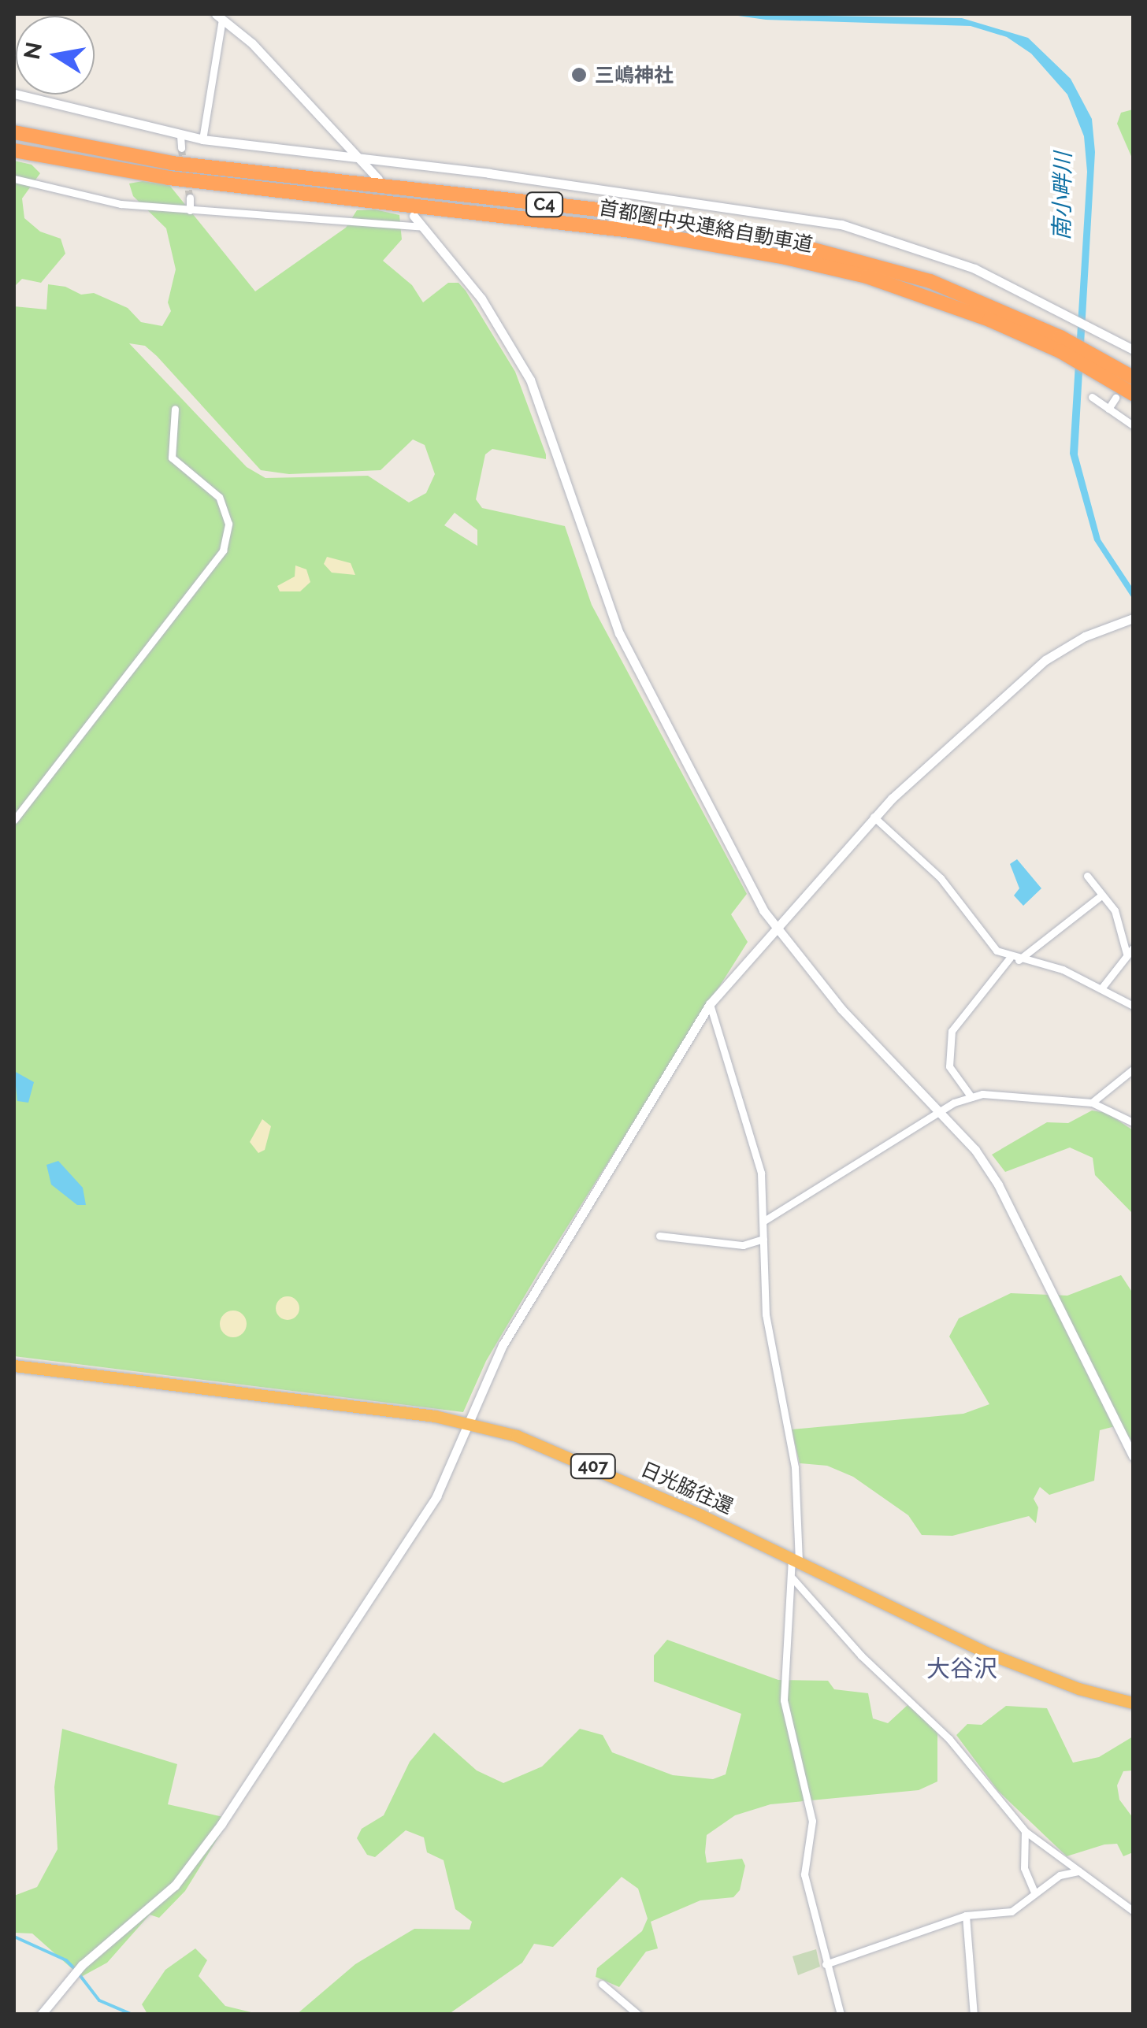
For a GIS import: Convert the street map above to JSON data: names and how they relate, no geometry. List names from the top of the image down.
{
  "streets": {
    "highway": [
      "C4",
      "首都圏中央連絡自動車道",
      "407",
      "日光脇往還"
    ]
  },
  "districts": ["大谷沢"],
  "water": ["南小畔川"],
  "places": ["三嶋神社"],
  "north": "left"
}
